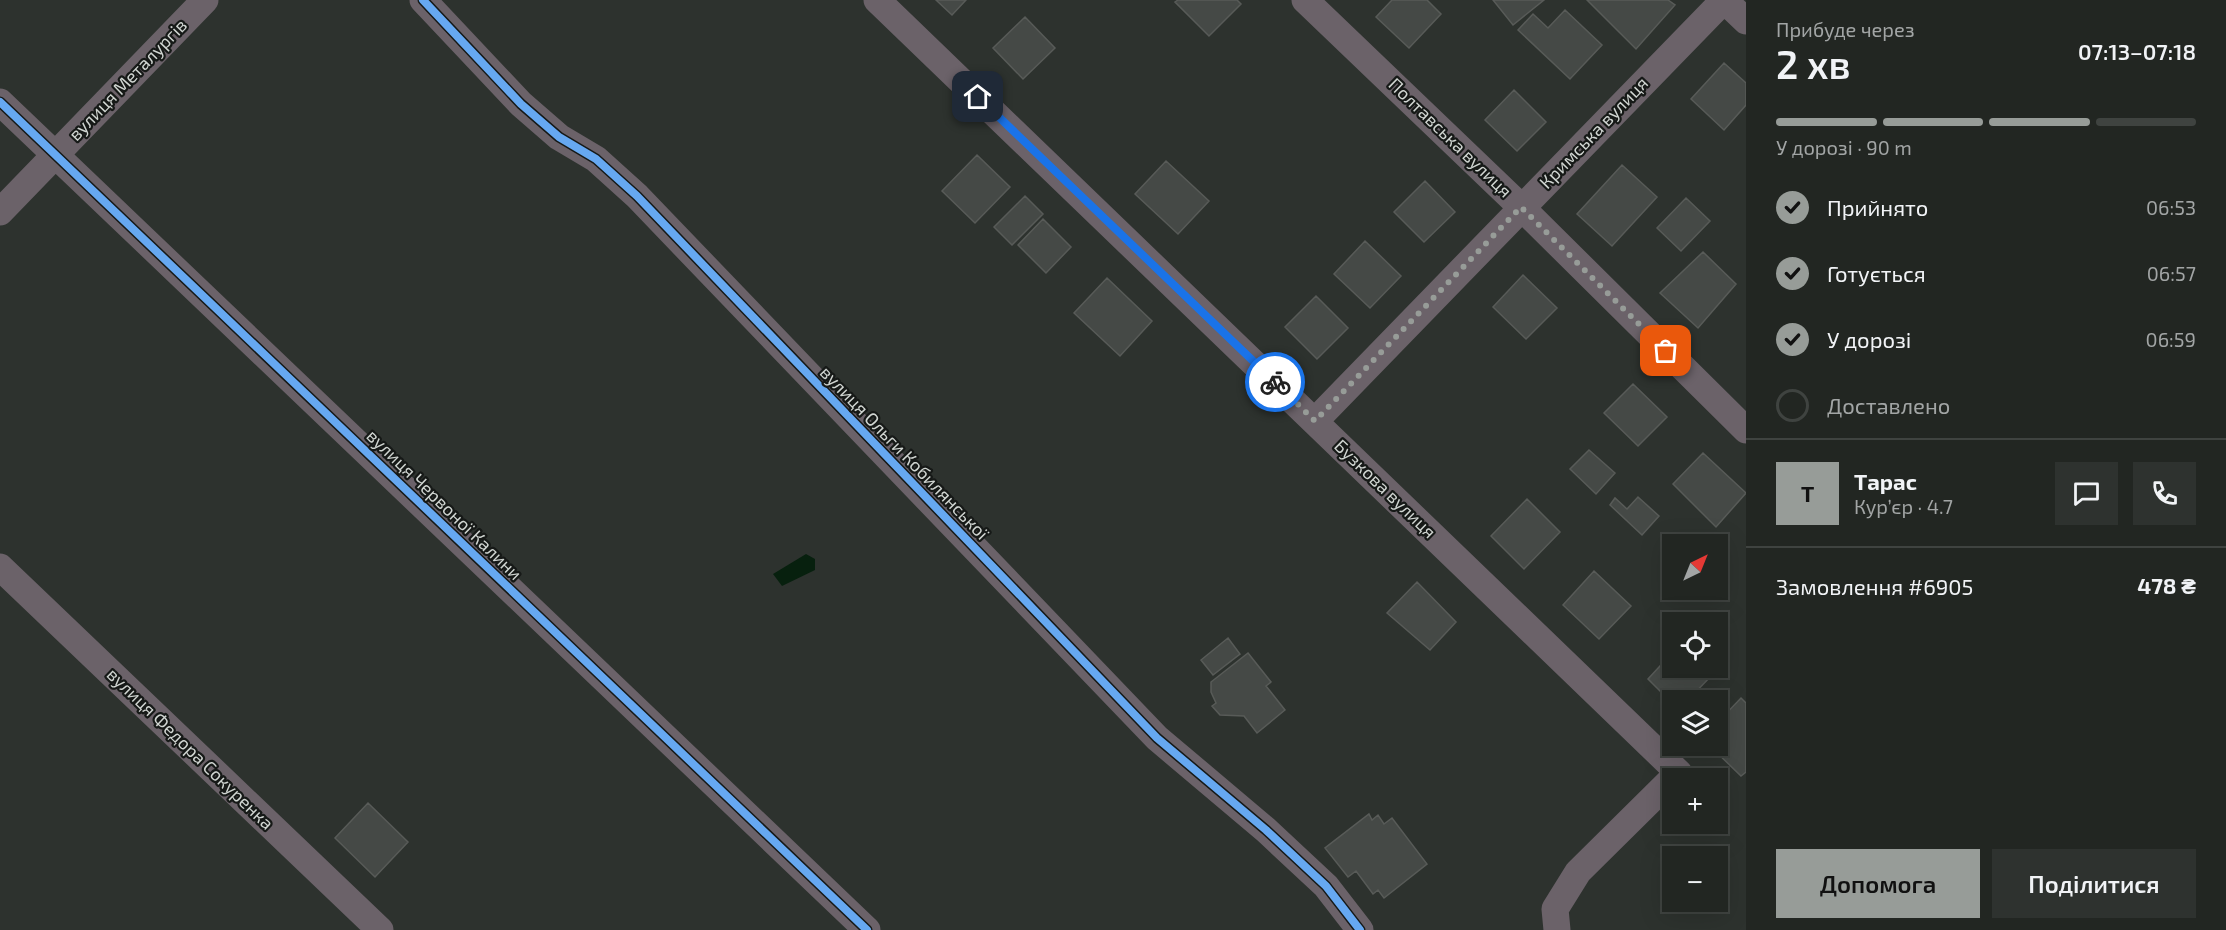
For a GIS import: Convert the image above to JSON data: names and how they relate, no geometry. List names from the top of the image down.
{
  "streets": {
    "street": [
      "вулиця Металургів",
      "Кримська вулиця",
      "Полтавська вулиця",
      "вулиця Ольги Кобилянської",
      "Бузкова вулиця",
      "вулиця Червоної Калини",
      "вулиця Федора Сокуренка"
    ]
  },
  "crossings": [
    ["вулиця Металургів", "вулиця Червоної Калини"],
    ["Кримська вулиця", "Полтавська вулиця"],
    ["Кримська вулиця", "Бузкова вулиця"]
  ],
  "north": "top right",
  "page": {
    "heading": ["2 хв", "Прибуде через", "07:13–07:18"],
    "panel": [
      "Тарас",
      "Кур’єр · 4.7",
      "Замовлення #6905",
      "478 ₴"
    ],
    "bar": "У дорозі · 90 m",
    "list": [
      ["Прийнято", "06:53"],
      ["Готується", "06:57"],
      ["У дорозі", "06:59"],
      "Доставлено"
    ],
    "round": "Т",
    "map_buttons": ["+", "−"],
    "buttons": ["Допомога", "Поділитися"]
  }
}
